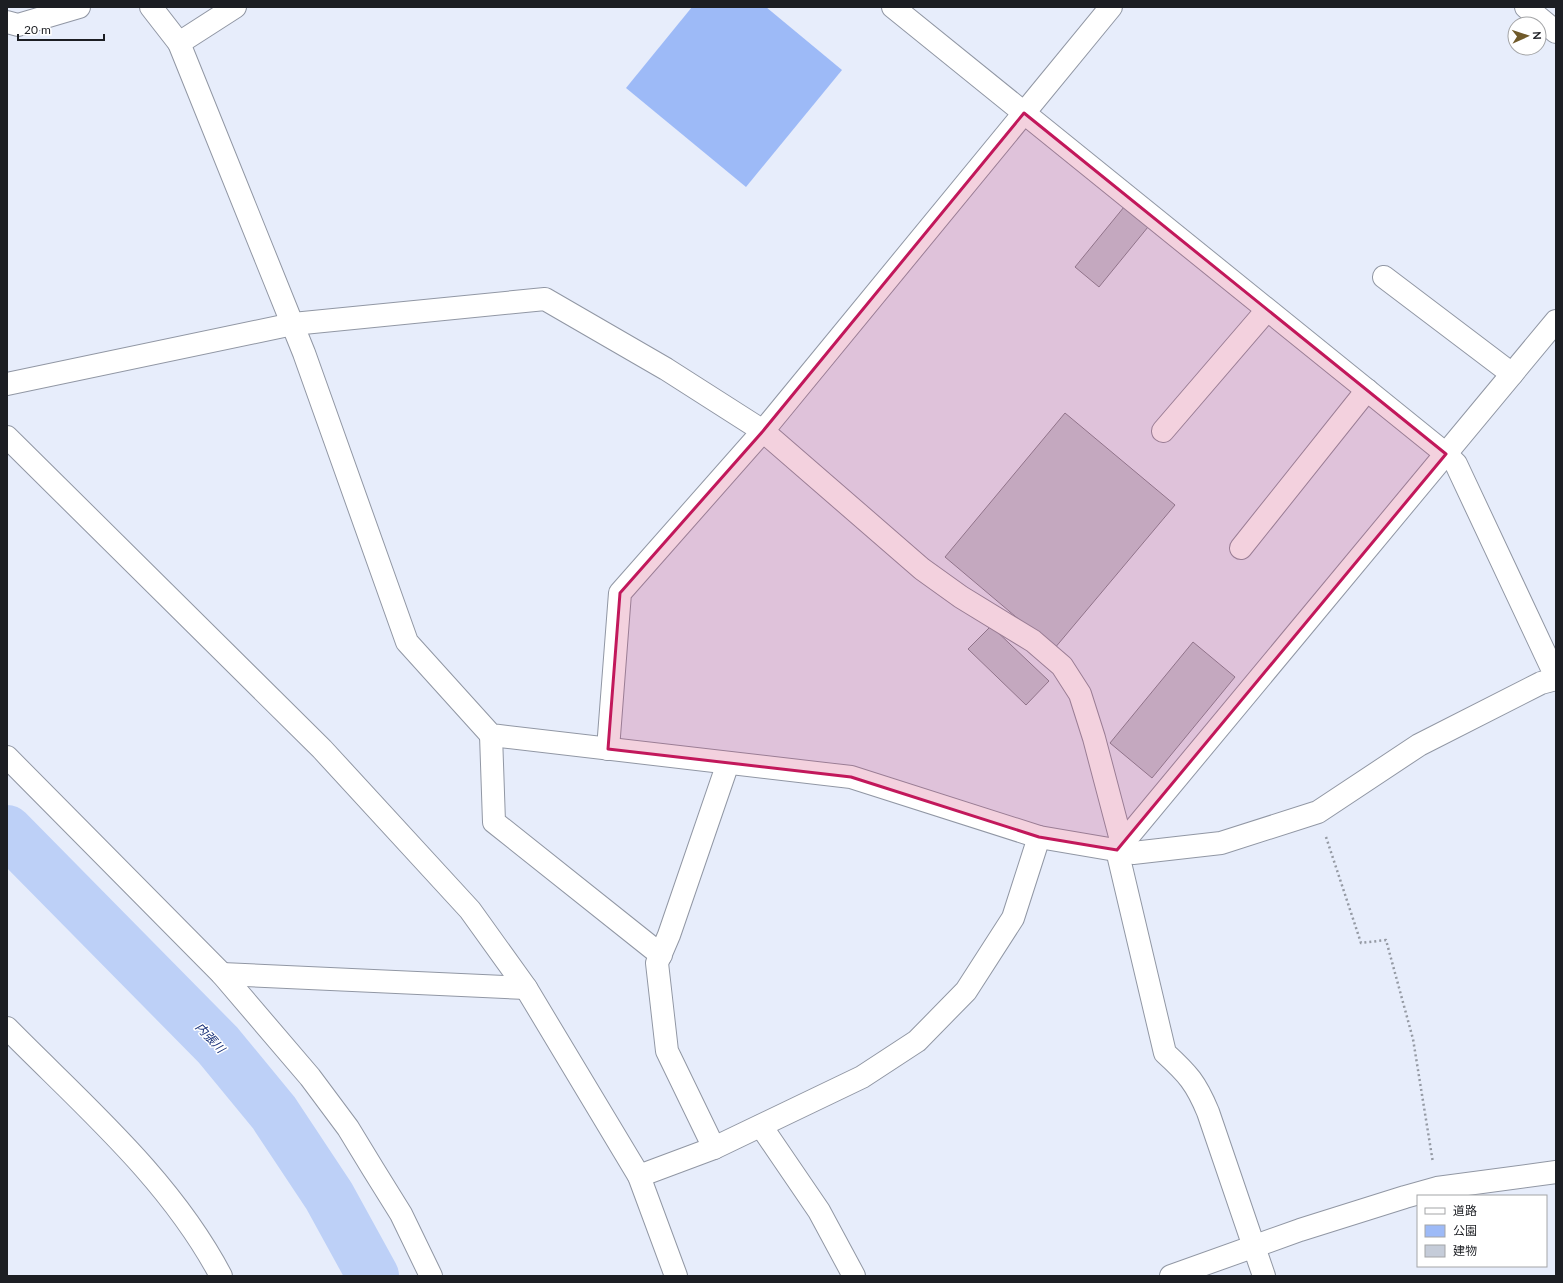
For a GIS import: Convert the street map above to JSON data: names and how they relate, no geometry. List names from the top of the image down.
{
  "water": ["内張川"],
  "legend": ["道路", "公園", "建物"],
  "scale_bar": "20 m",
  "north": "right"
}
